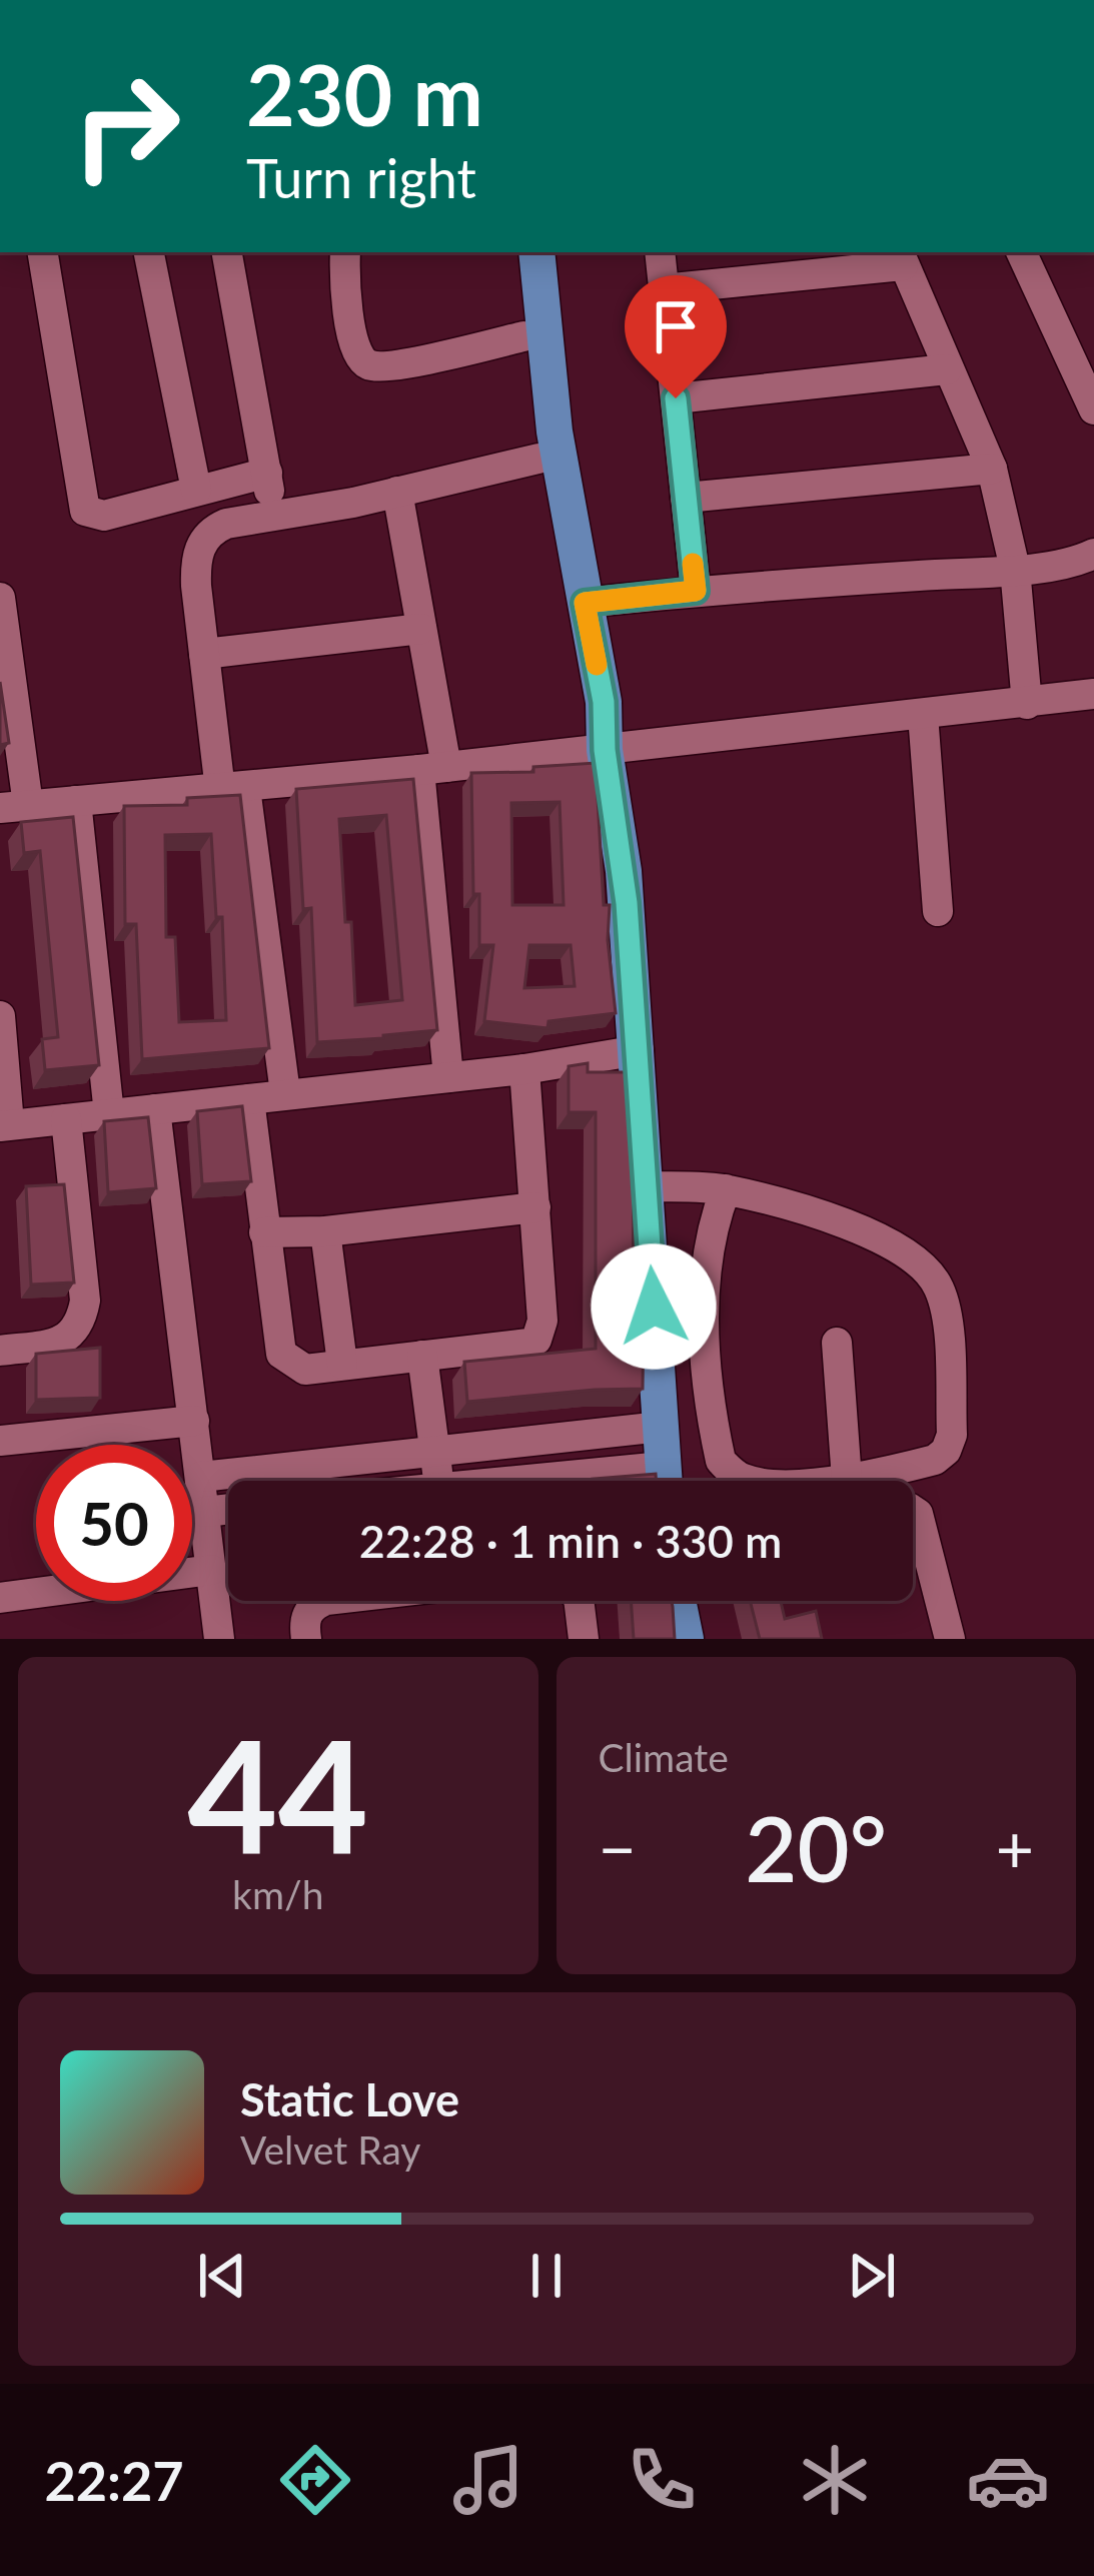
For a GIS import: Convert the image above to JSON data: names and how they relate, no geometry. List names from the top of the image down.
{
  "page": {
    "turn": ["230 m", "Turn right"],
    "limit": "50",
    "trip": "22:28 · 1 min · 330 m",
    "tile": [
      ["44", "km/h"],
      "Climate"
    ],
    "heat": ["−", "20°", "+"],
    "song": ["Static Love", "Velvet Ray"],
    "tabs": "22:27"
  }
}
